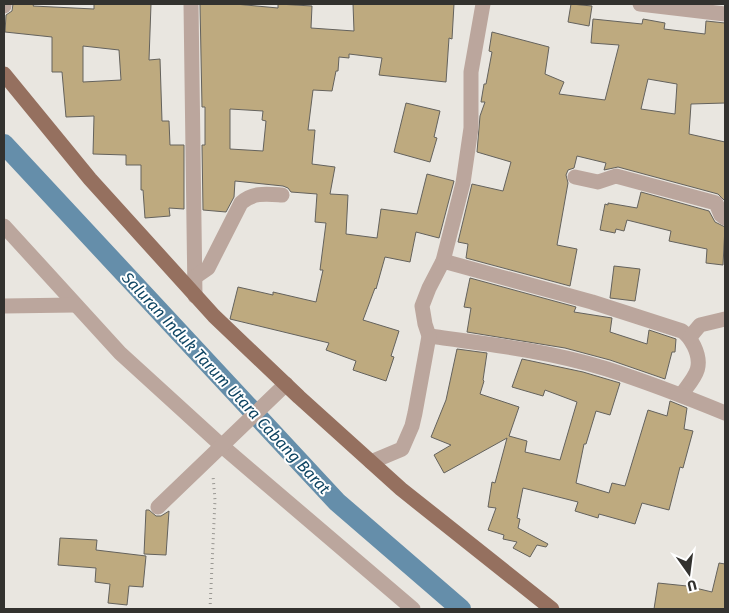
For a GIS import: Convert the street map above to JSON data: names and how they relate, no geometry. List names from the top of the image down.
{
  "water": ["Saluran Induk Tarum Utara Cabang Barat"],
  "north": "bottom"
}
